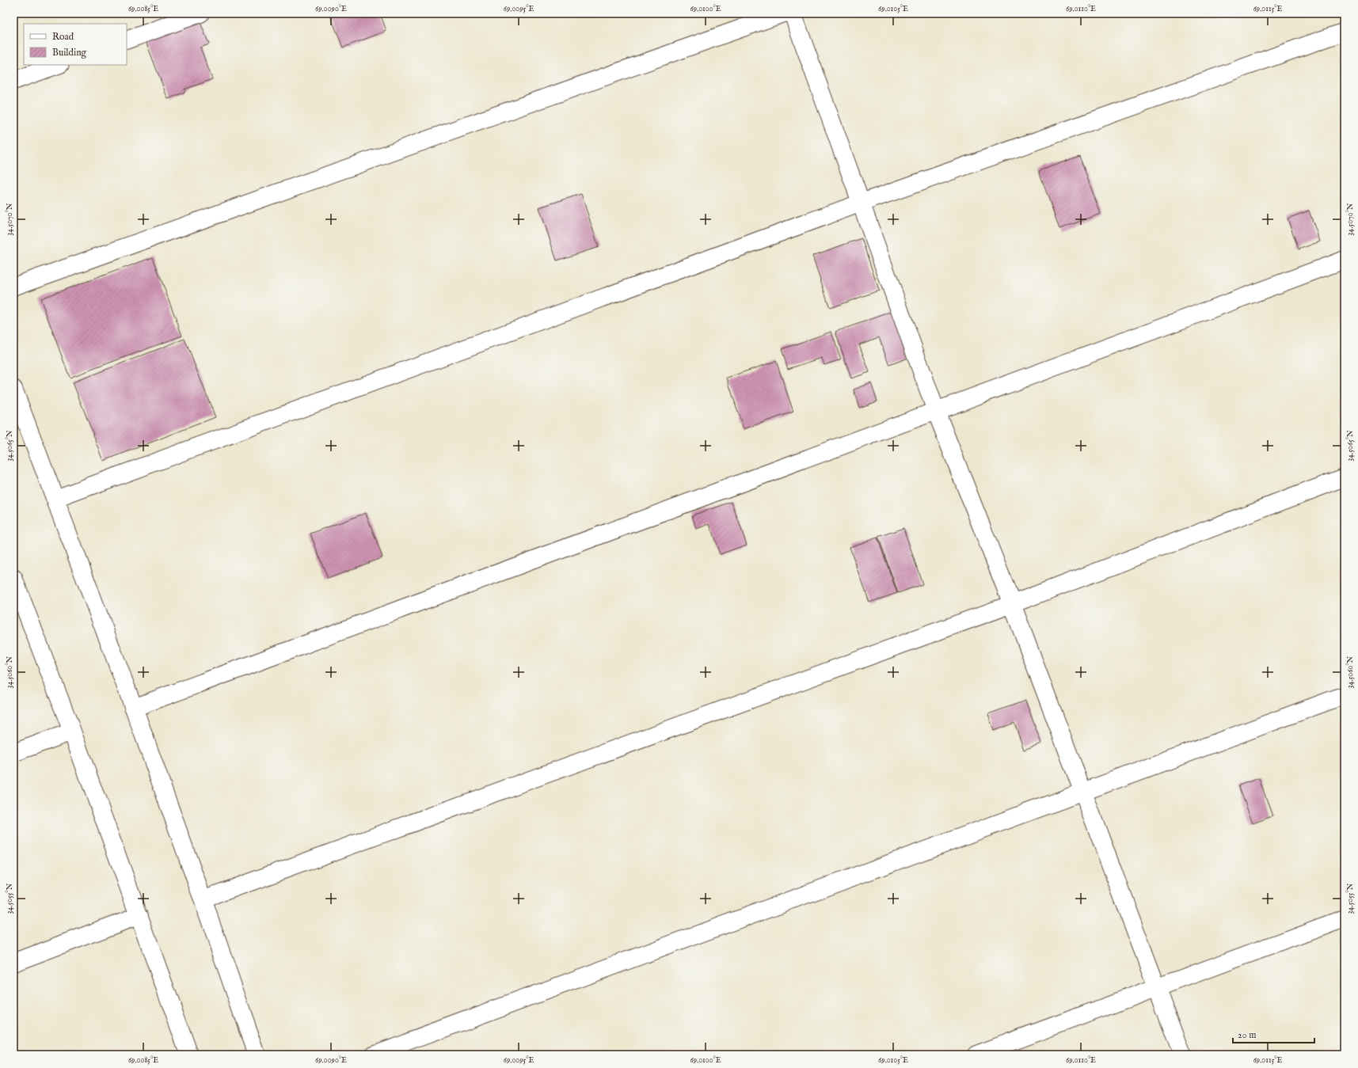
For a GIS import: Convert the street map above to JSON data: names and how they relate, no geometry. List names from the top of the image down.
{
  "legend": ["Road", "Building"],
  "scale_bar": "20 m",
  "coordinates": [
    "69.0085°E",
    "69.0090°E",
    "69.0095°E",
    "69.0100°E",
    "69.0105°E",
    "69.0110°E",
    "69.0115°E",
    "34.5070°N",
    "34.5065°N",
    "34.5060°N",
    "34.5055°N"
  ]
}
